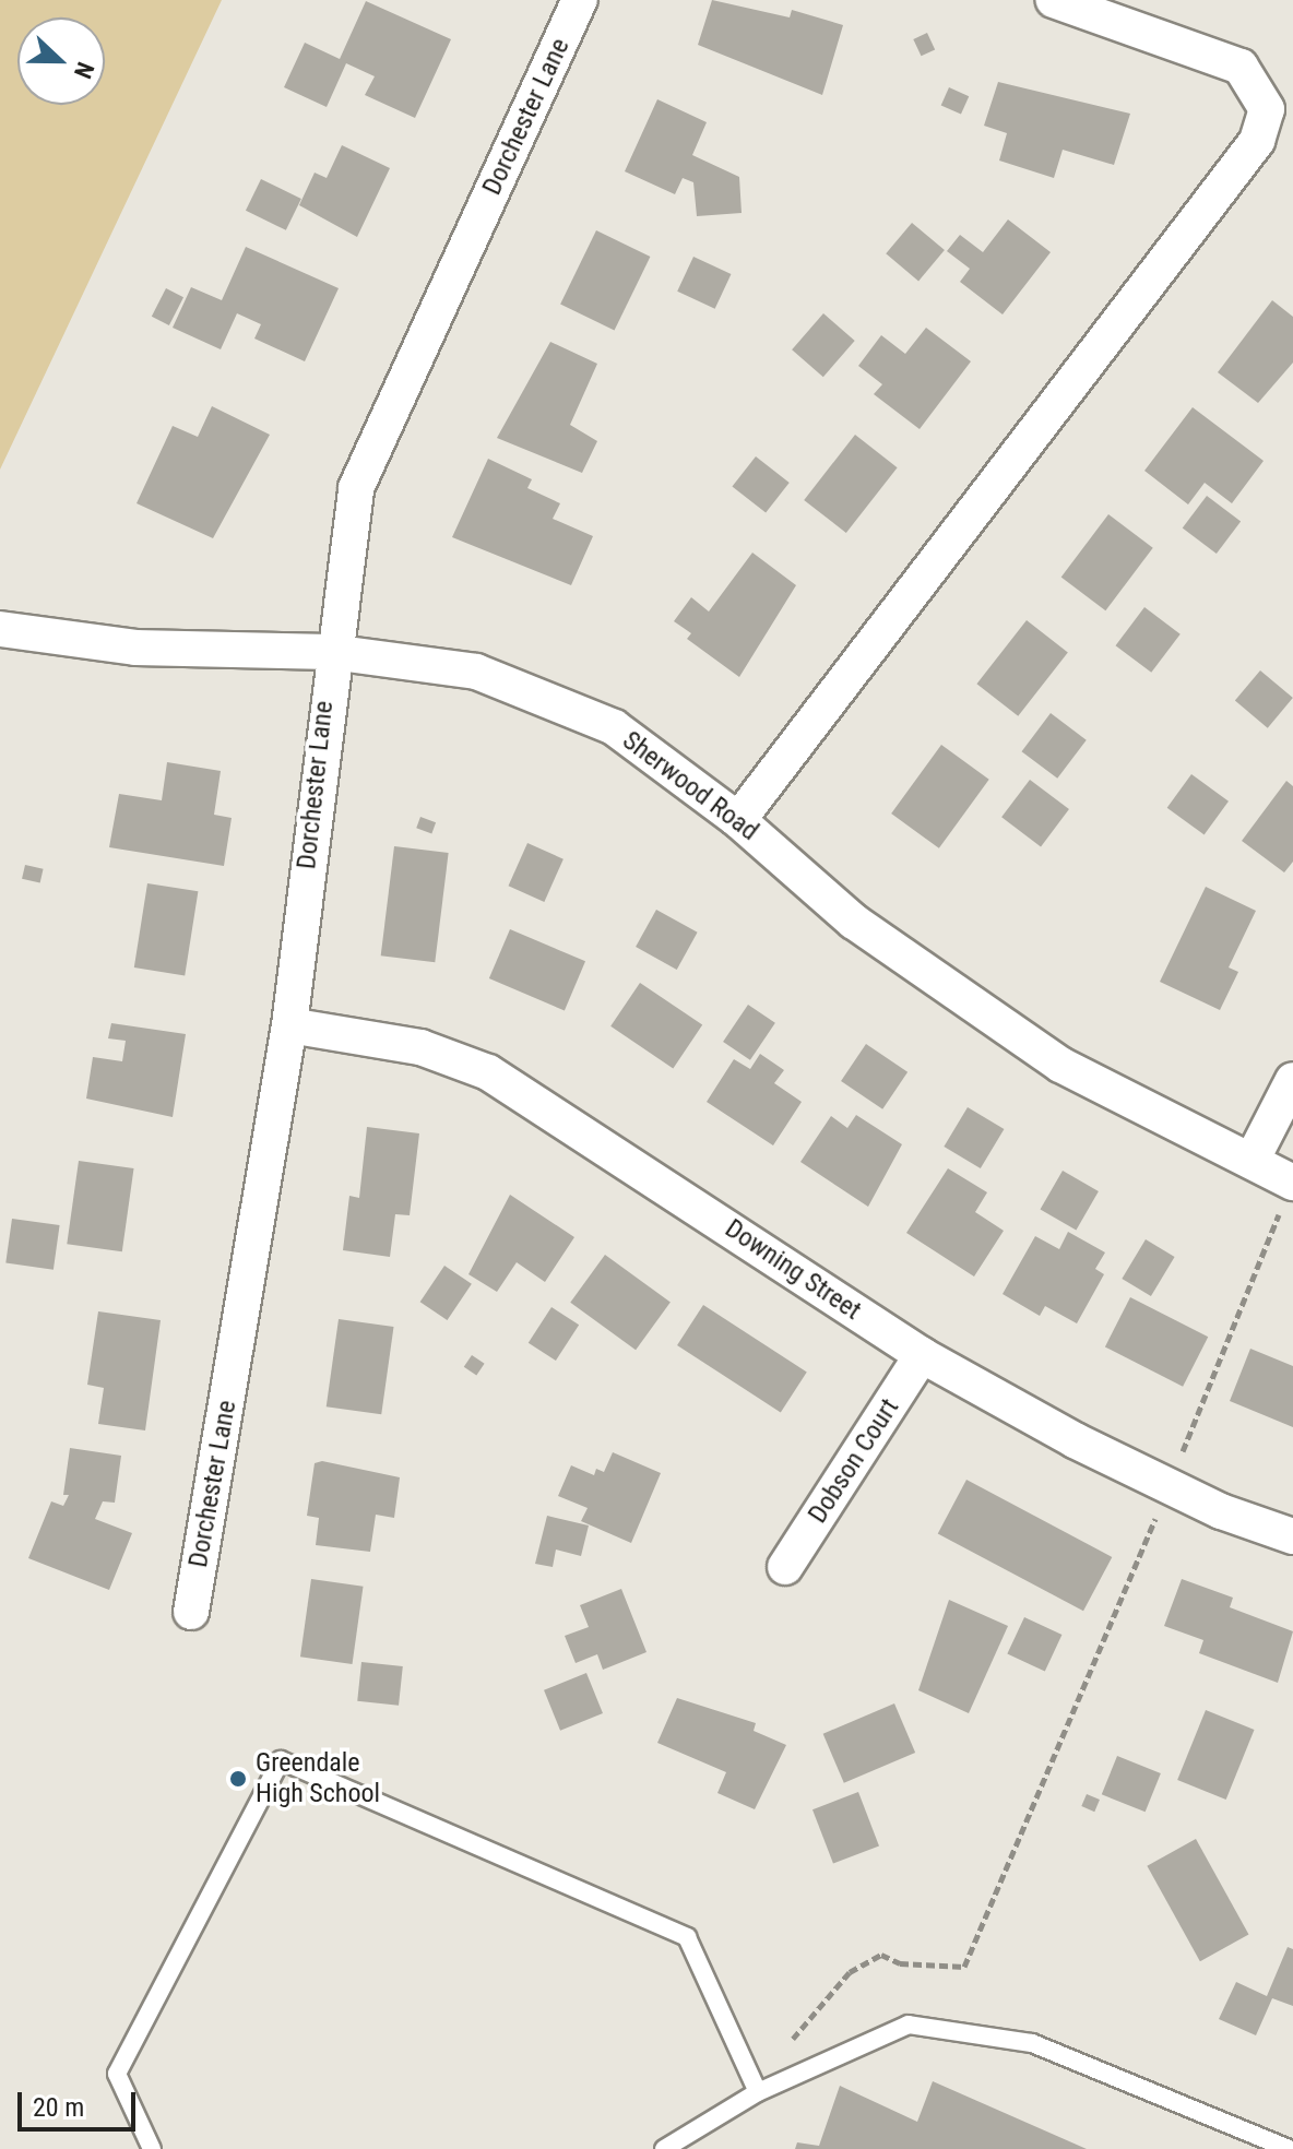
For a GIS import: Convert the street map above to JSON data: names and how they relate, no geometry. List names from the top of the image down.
{
  "streets": {
    "street": [
      "Dorchester Lane",
      "Sherwood Road",
      "Downing Street",
      "Dobson Court"
    ]
  },
  "crossings": [
    ["Dorchester Lane", "Sherwood Road"],
    ["Dorchester Lane", "Downing Street"],
    ["Downing Street", "Dobson Court"]
  ],
  "places": ["Greendale High School"],
  "scale_bar": "20 m",
  "north": "right"
}
